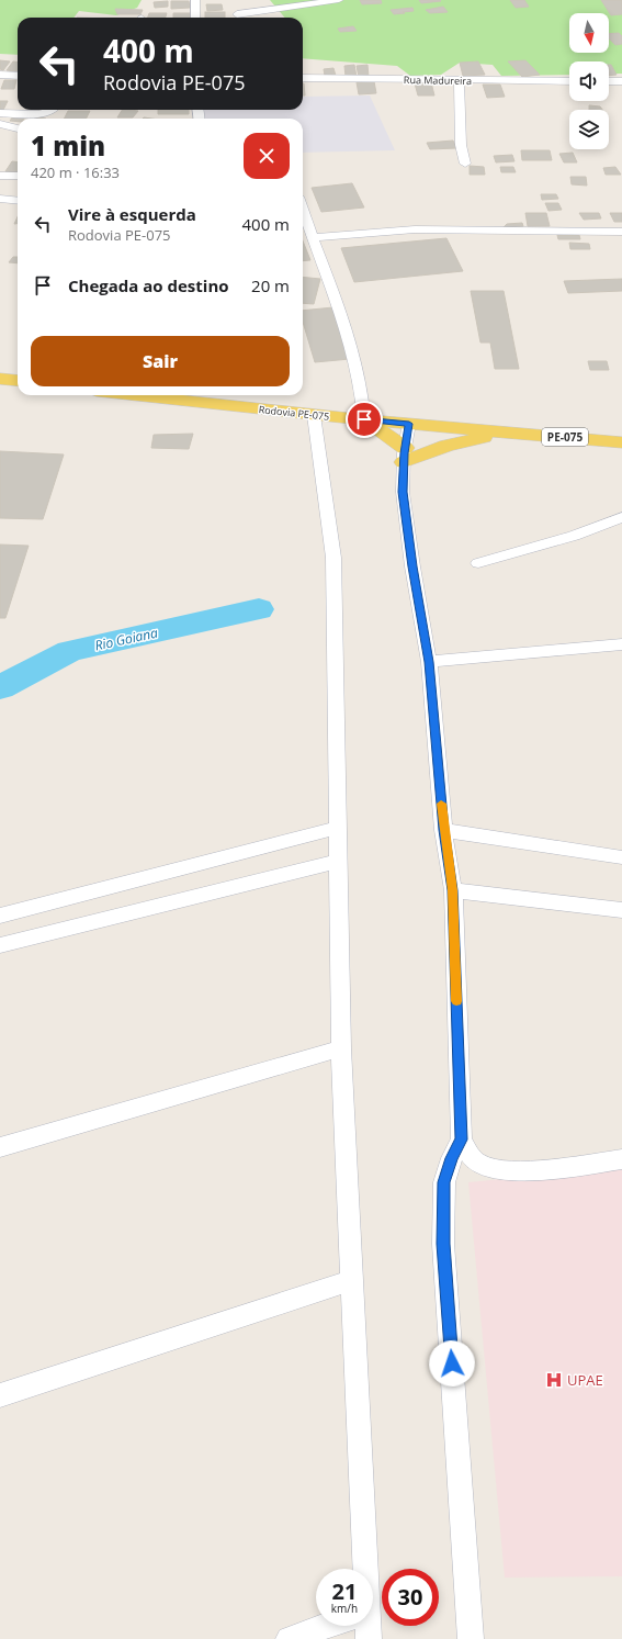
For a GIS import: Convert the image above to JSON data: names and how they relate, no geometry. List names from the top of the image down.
{
  "streets": {
    "main road": ["Rodovia PE-075", "PE-075"],
    "street": ["Rua Madureira"]
  },
  "water": ["Rio Goiana"],
  "places": {
    "hospital": ["UPAE"]
  },
  "north": "bottom",
  "page": {
    "turn": ["400 m", "Rodovia PE-075"],
    "heading": ["1 min", "420 m · 16:33"],
    "list": [
      {
        "name": "Vire à esquerda",
        "note": "Rodovia PE-075",
        "value": "400 m"
      },
      {
        "name": "Chegada ao destino",
        "value": "20 m"
      }
    ],
    "buttons": "Sair",
    "speed": "21 km/h",
    "limit": "30"
  }
}
